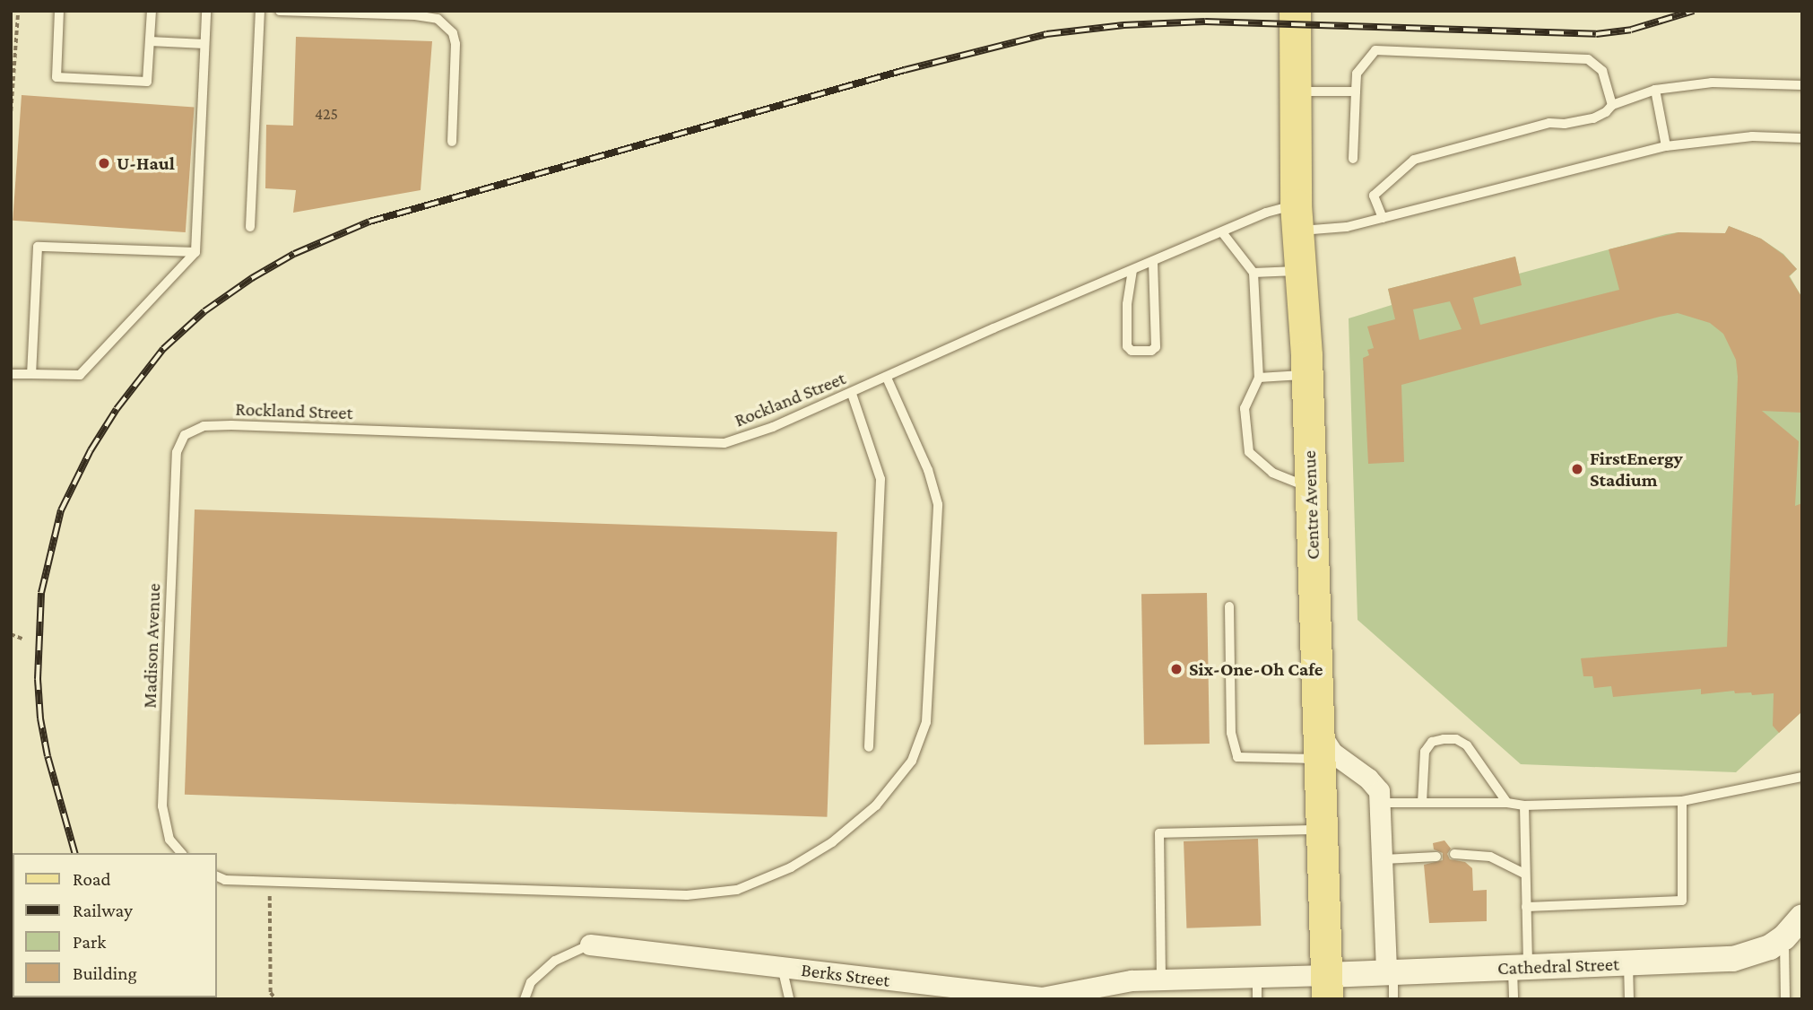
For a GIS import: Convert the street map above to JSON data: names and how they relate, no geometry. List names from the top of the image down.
{
  "streets": {
    "main road": ["Centre Avenue"],
    "street": ["Cathedral Street", "Berks Street"],
    "lane": ["Rockland Street", "Madison Avenue"]
  },
  "crossings": [
    ["Rockland Street", "Centre Avenue"],
    ["Rockland Street", "Madison Avenue"],
    ["Centre Avenue", "Cathedral Street"],
    ["Centre Avenue", "Berks Street"],
    ["Cathedral Street", "Berks Street"]
  ],
  "places": ["U-Haul", "FirstEnergy Stadium", "Six-One-Oh Cafe"],
  "house_numbers": ["425"],
  "legend": [
    "Road",
    "Railway",
    "Park",
    "Building"
  ]
}
